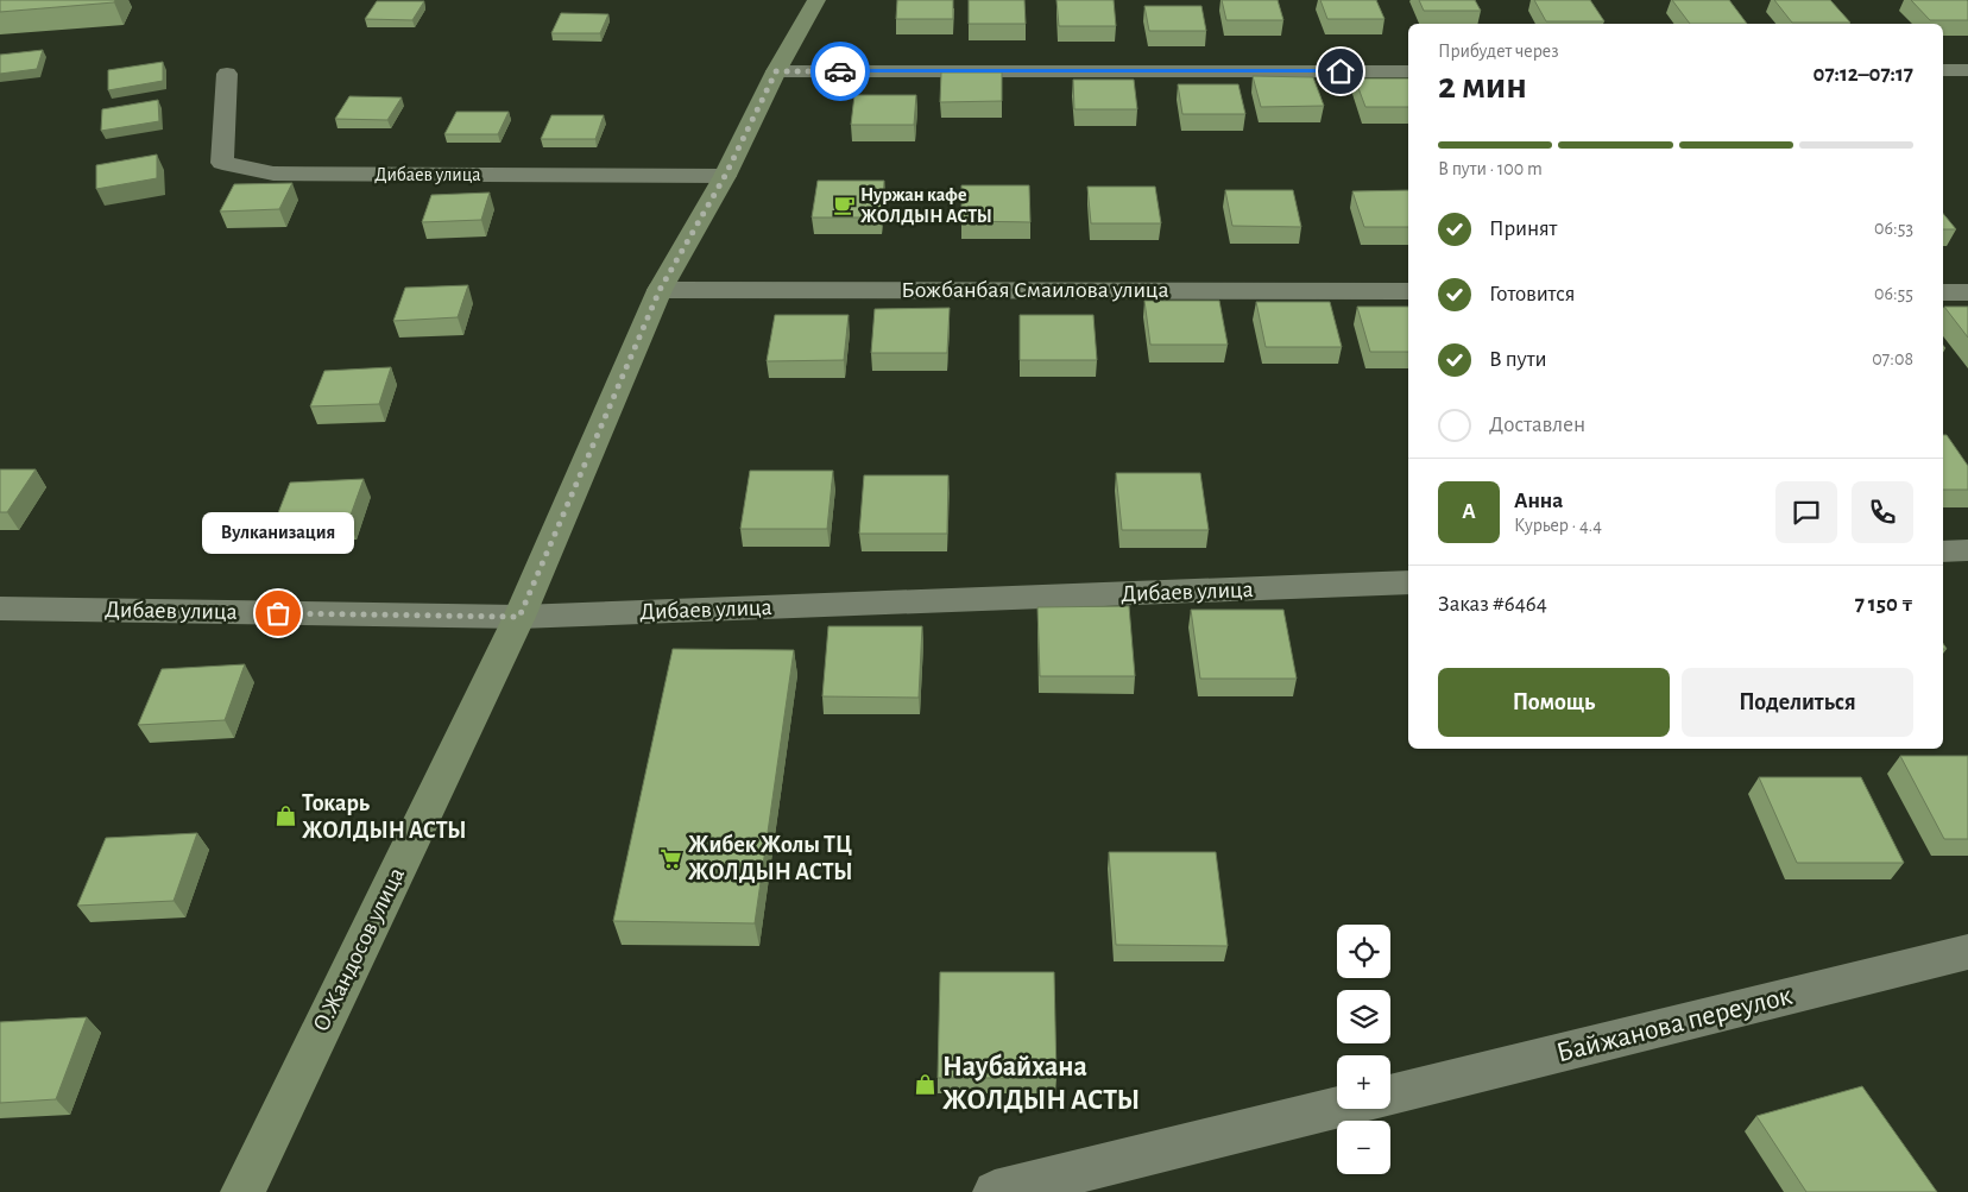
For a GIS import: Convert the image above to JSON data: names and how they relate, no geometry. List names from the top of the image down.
{
  "streets": {
    "main road": ["О.Жандосов улица"],
    "street": ["Дибаев улица", "Божбанбая Смаилова улица", "Байжанова переулок"]
  },
  "crossings": [
    ["Дибаев улица", "О.Жандосов улица"],
    ["Божбанбая Смаилова улица", "О.Жандосов улица"]
  ],
  "places": {
    "cafe": ["Нуржан кафе ЖОЛДЫН АСТЫ"],
    "other": ["Вулканизация"],
    "shop": ["Токарь ЖОЛДЫН АСТЫ", "Наубайхана ЖОЛДЫН АСТЫ"],
    "supermarket": ["Жибек Жолы ТЦ ЖОЛДЫН АСТЫ"]
  },
  "page": {
    "heading": ["2 мин", "Прибудет через", "07:12–07:17"],
    "panel": [
      "Анна",
      "Курьер · 4.4",
      "Заказ #6464",
      "7 150 ₸"
    ],
    "bar": "В пути · 100 m",
    "list": [
      ["Принят", "06:53"],
      ["Готовится", "06:55"],
      ["В пути", "07:08"],
      "Доставлен"
    ],
    "round": "А",
    "bubble": "Вулканизация",
    "buttons": ["Помощь", "Поделиться"],
    "map_buttons": ["+", "−"]
  }
}
